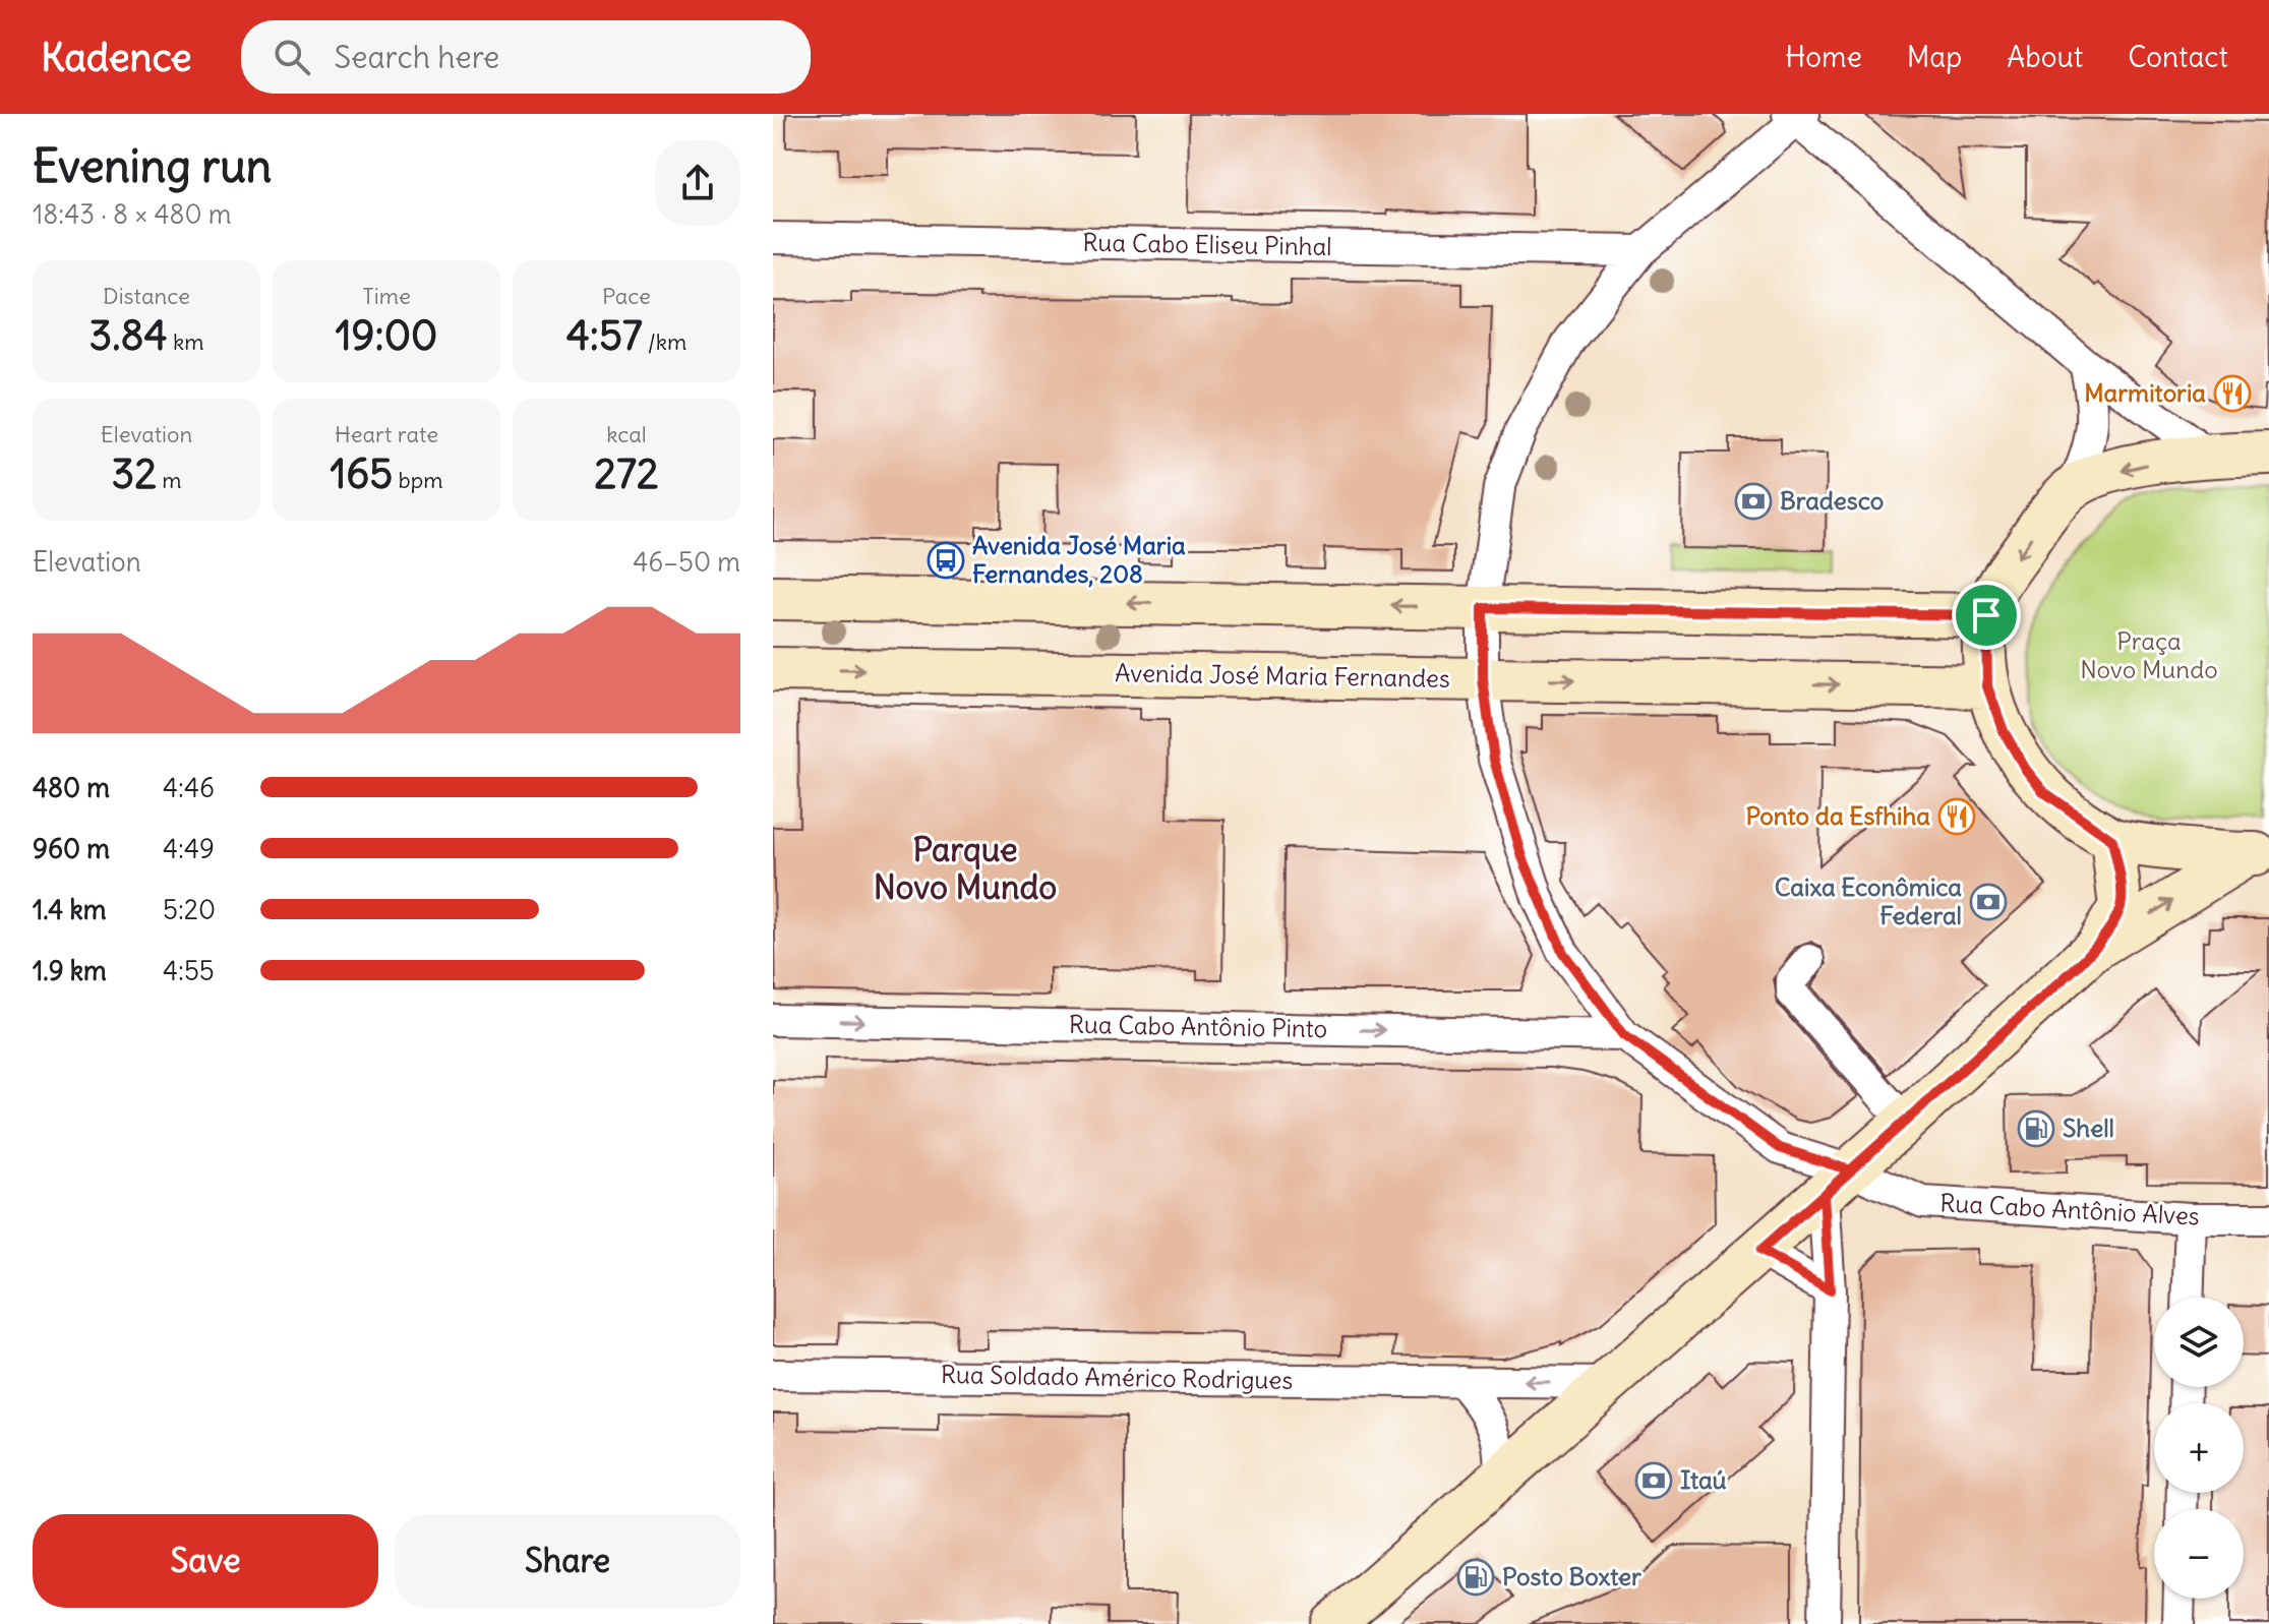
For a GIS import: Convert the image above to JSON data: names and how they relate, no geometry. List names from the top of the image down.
{
  "streets": {
    "main road": ["Avenida José Maria Fernandes"],
    "street": [
      "Rua Cabo Eliseu Pinhal",
      "Rua Cabo Antônio Pinto",
      "Rua Cabo Antônio Alves",
      "Rua Soldado Américo Rodrigues"
    ]
  },
  "crossings": [
    ["Rua Cabo Eliseu Pinhal", "Rua Cabo Antônio Alves"],
    ["Avenida José Maria Fernandes", "Rua Cabo Antônio Alves"],
    ["Rua Cabo Antônio Pinto", "Rua Cabo Antônio Alves"]
  ],
  "one_way": ["Rua Cabo Antônio Pinto"],
  "districts": ["Parque Novo Mundo"],
  "parks": ["Praça Novo Mundo"],
  "places": {
    "restaurant": ["Marmitoria", "Ponto da Esfhiha"],
    "bank": ["Bradesco", "Caixa Econômica Federal", "Itaú"],
    "bus stop": ["Avenida José Maria Fernandes, 208"],
    "fuel station": ["Shell", "Posto Boxter"]
  },
  "page": {
    "header": "Kadence",
    "search": "Search here",
    "nav": [
      "Home",
      "Map",
      "About",
      "Contact"
    ],
    "heading": ["Evening run", "18:43 · 8 × 480 m"],
    "stats": [
      ["Distance", "3.84 km"],
      ["Time", "19:00"],
      ["Pace", "4:57 /km"],
      ["Elevation", "32 m"],
      ["Heart rate", "165 bpm"],
      ["kcal", "272"]
    ],
    "chart": ["Elevation", "46–50 m"],
    "list": [
      {
        "name": "480 m",
        "note": "4:46"
      },
      {
        "name": "960 m",
        "note": "4:49"
      },
      {
        "name": "1.4 km",
        "note": "5:20"
      },
      {
        "name": "1.9 km",
        "note": "4:55"
      }
    ],
    "map_buttons": ["+", "−"],
    "buttons": ["Save", "Share"]
  }
}
